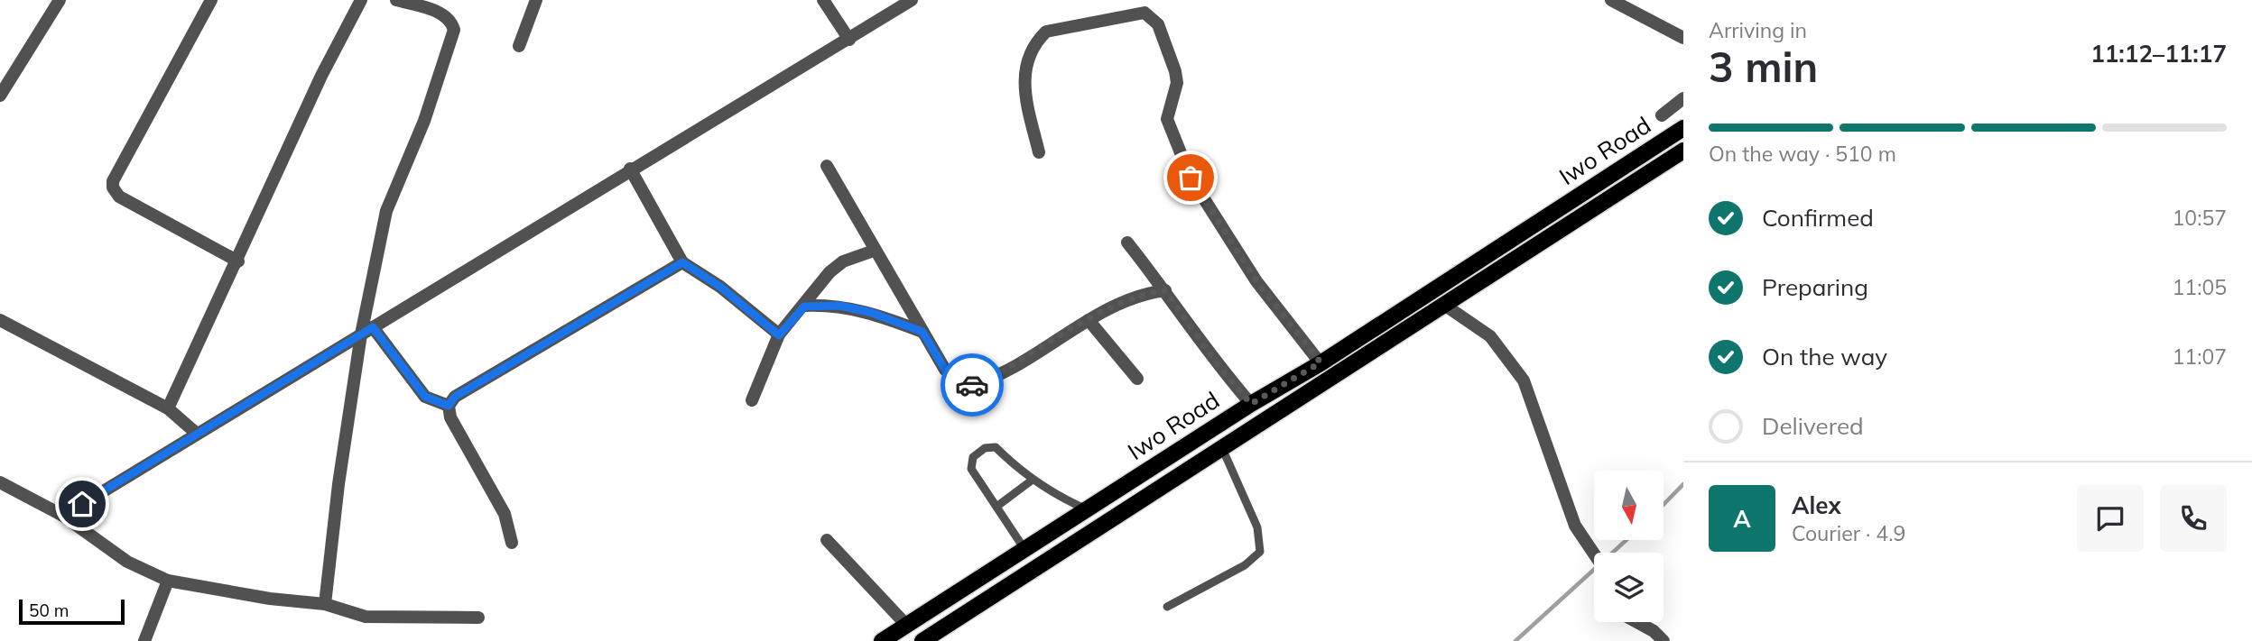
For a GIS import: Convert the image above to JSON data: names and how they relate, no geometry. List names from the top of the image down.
{
  "streets": {
    "main road": ["Iwo Road"]
  },
  "scale_bar": "50 m",
  "north": "bottom",
  "page": {
    "heading": ["3 min", "Arriving in", "11:12–11:17"],
    "panel": ["Alex", "Courier · 4.9"],
    "bar": "On the way · 510 m",
    "list": [
      ["Confirmed", "10:57"],
      ["Preparing", "11:05"],
      ["On the way", "11:07"],
      "Delivered"
    ],
    "round": "A",
    "scale": "50 m"
  }
}
